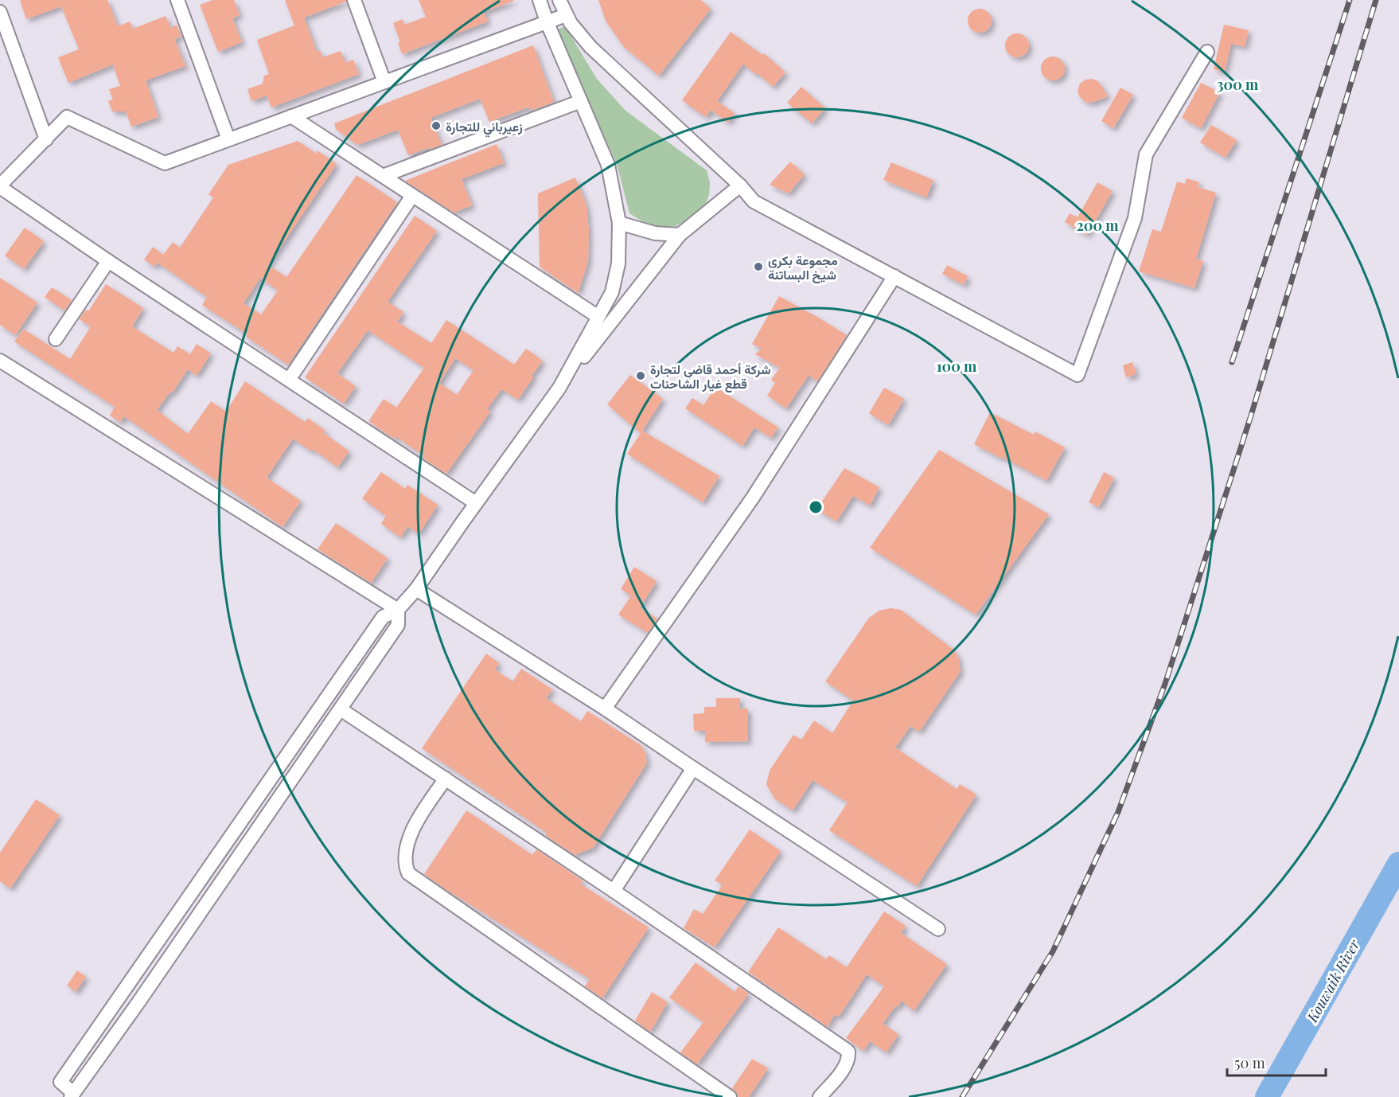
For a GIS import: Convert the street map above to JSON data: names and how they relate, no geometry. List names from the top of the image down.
{
  "water": ["Kouwaik River"],
  "places": ["زعيرباني للتجارة", "مجموعة بكري شيخ البساتنة", "شركة أحمد قاضي لتجارة قطع غيار الشاحنات"],
  "scale_bar": "50 m",
  "rings": ["300 m", "200 m", "100 m"]
}
